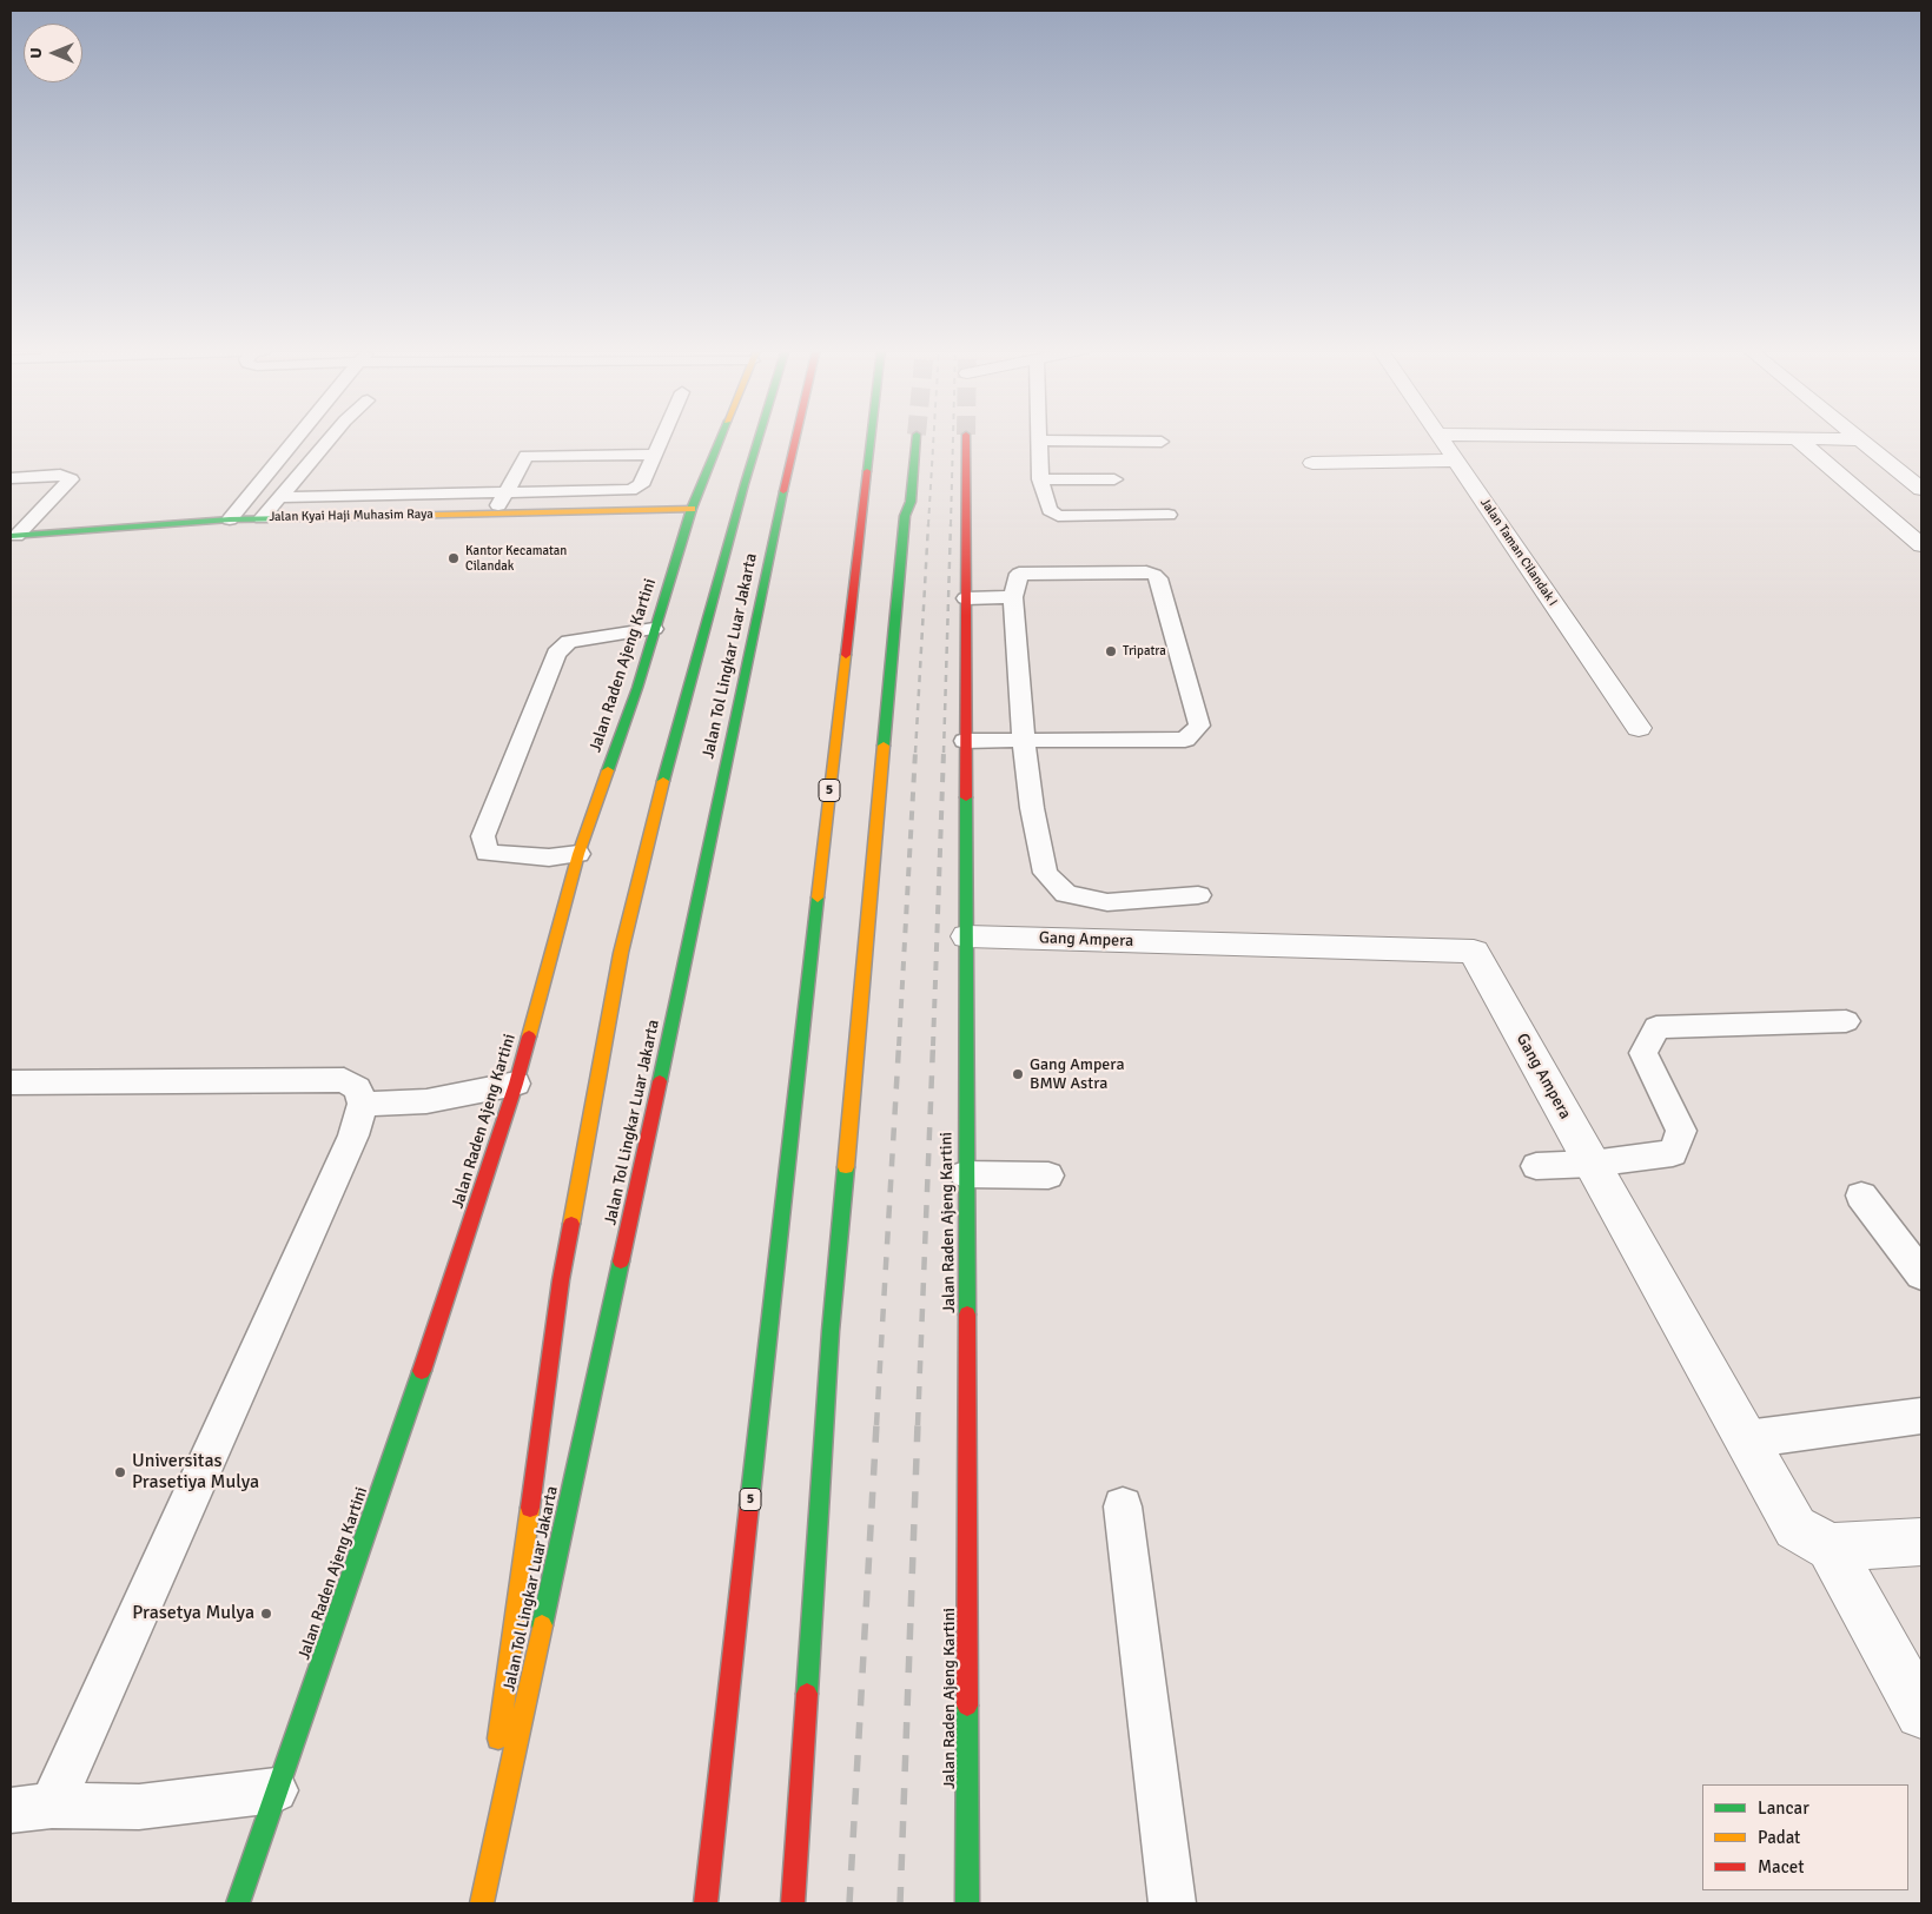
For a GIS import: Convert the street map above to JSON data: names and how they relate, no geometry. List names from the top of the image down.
{
  "streets": {
    "main road": [
      "Jalan Kyai Haji Muhasim Raya",
      "Jalan Tol Lingkar Luar Jakarta",
      "Jalan Raden Ajeng Kartini",
      "5"
    ],
    "street": ["Jalan Taman Cilandak I", "Gang Ampera"]
  },
  "crossings": [
    ["Jalan Kyai Haji Muhasim Raya", "Jalan Raden Ajeng Kartini"],
    ["Jalan Raden Ajeng Kartini", "Gang Ampera"]
  ],
  "places": [
    "Kantor Kecamatan Cilandak",
    "Tripatra",
    "Gang Ampera BMW Astra",
    "Universitas Prasetiya Mulya",
    "Prasetya Mulya"
  ],
  "legend": ["Lancar", "Padat", "Macet"],
  "north": "left"
}
